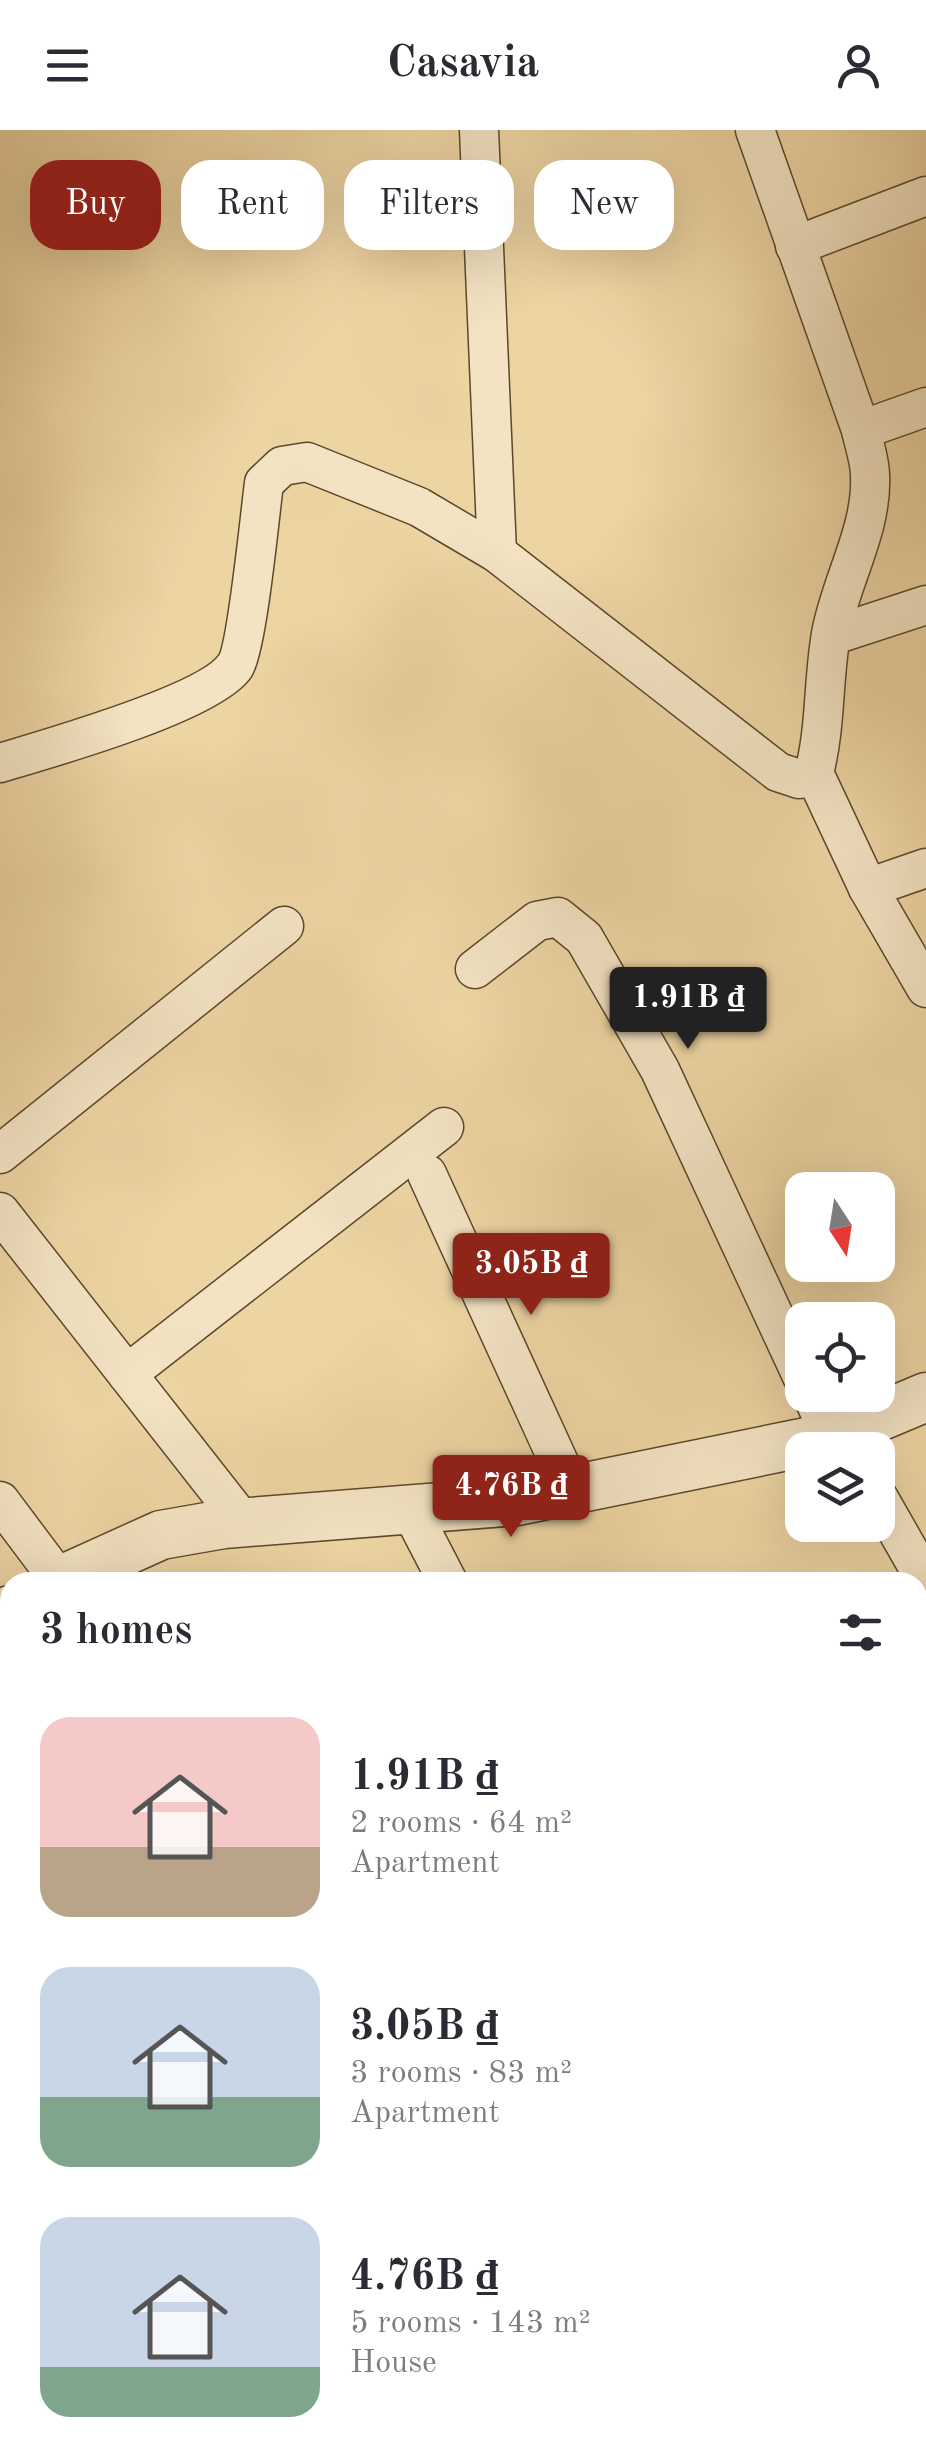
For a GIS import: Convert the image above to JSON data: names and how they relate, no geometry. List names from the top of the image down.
{
  "north": "bottom",
  "page": {
    "header": "Casavia",
    "chip": [
      "Buy",
      "Rent",
      "Filters",
      "New"
    ],
    "price": ["1.91B ₫", "3.05B ₫", "4.76B ₫"],
    "heading": "3 homes",
    "list": [
      {
        "name": "1.91B ₫",
        "note": "2 rooms · 64 m² · Apartment"
      },
      {
        "name": "3.05B ₫",
        "note": "3 rooms · 83 m² · Apartment"
      },
      {
        "name": "4.76B ₫",
        "note": "5 rooms · 143 m² · House"
      }
    ]
  }
}
